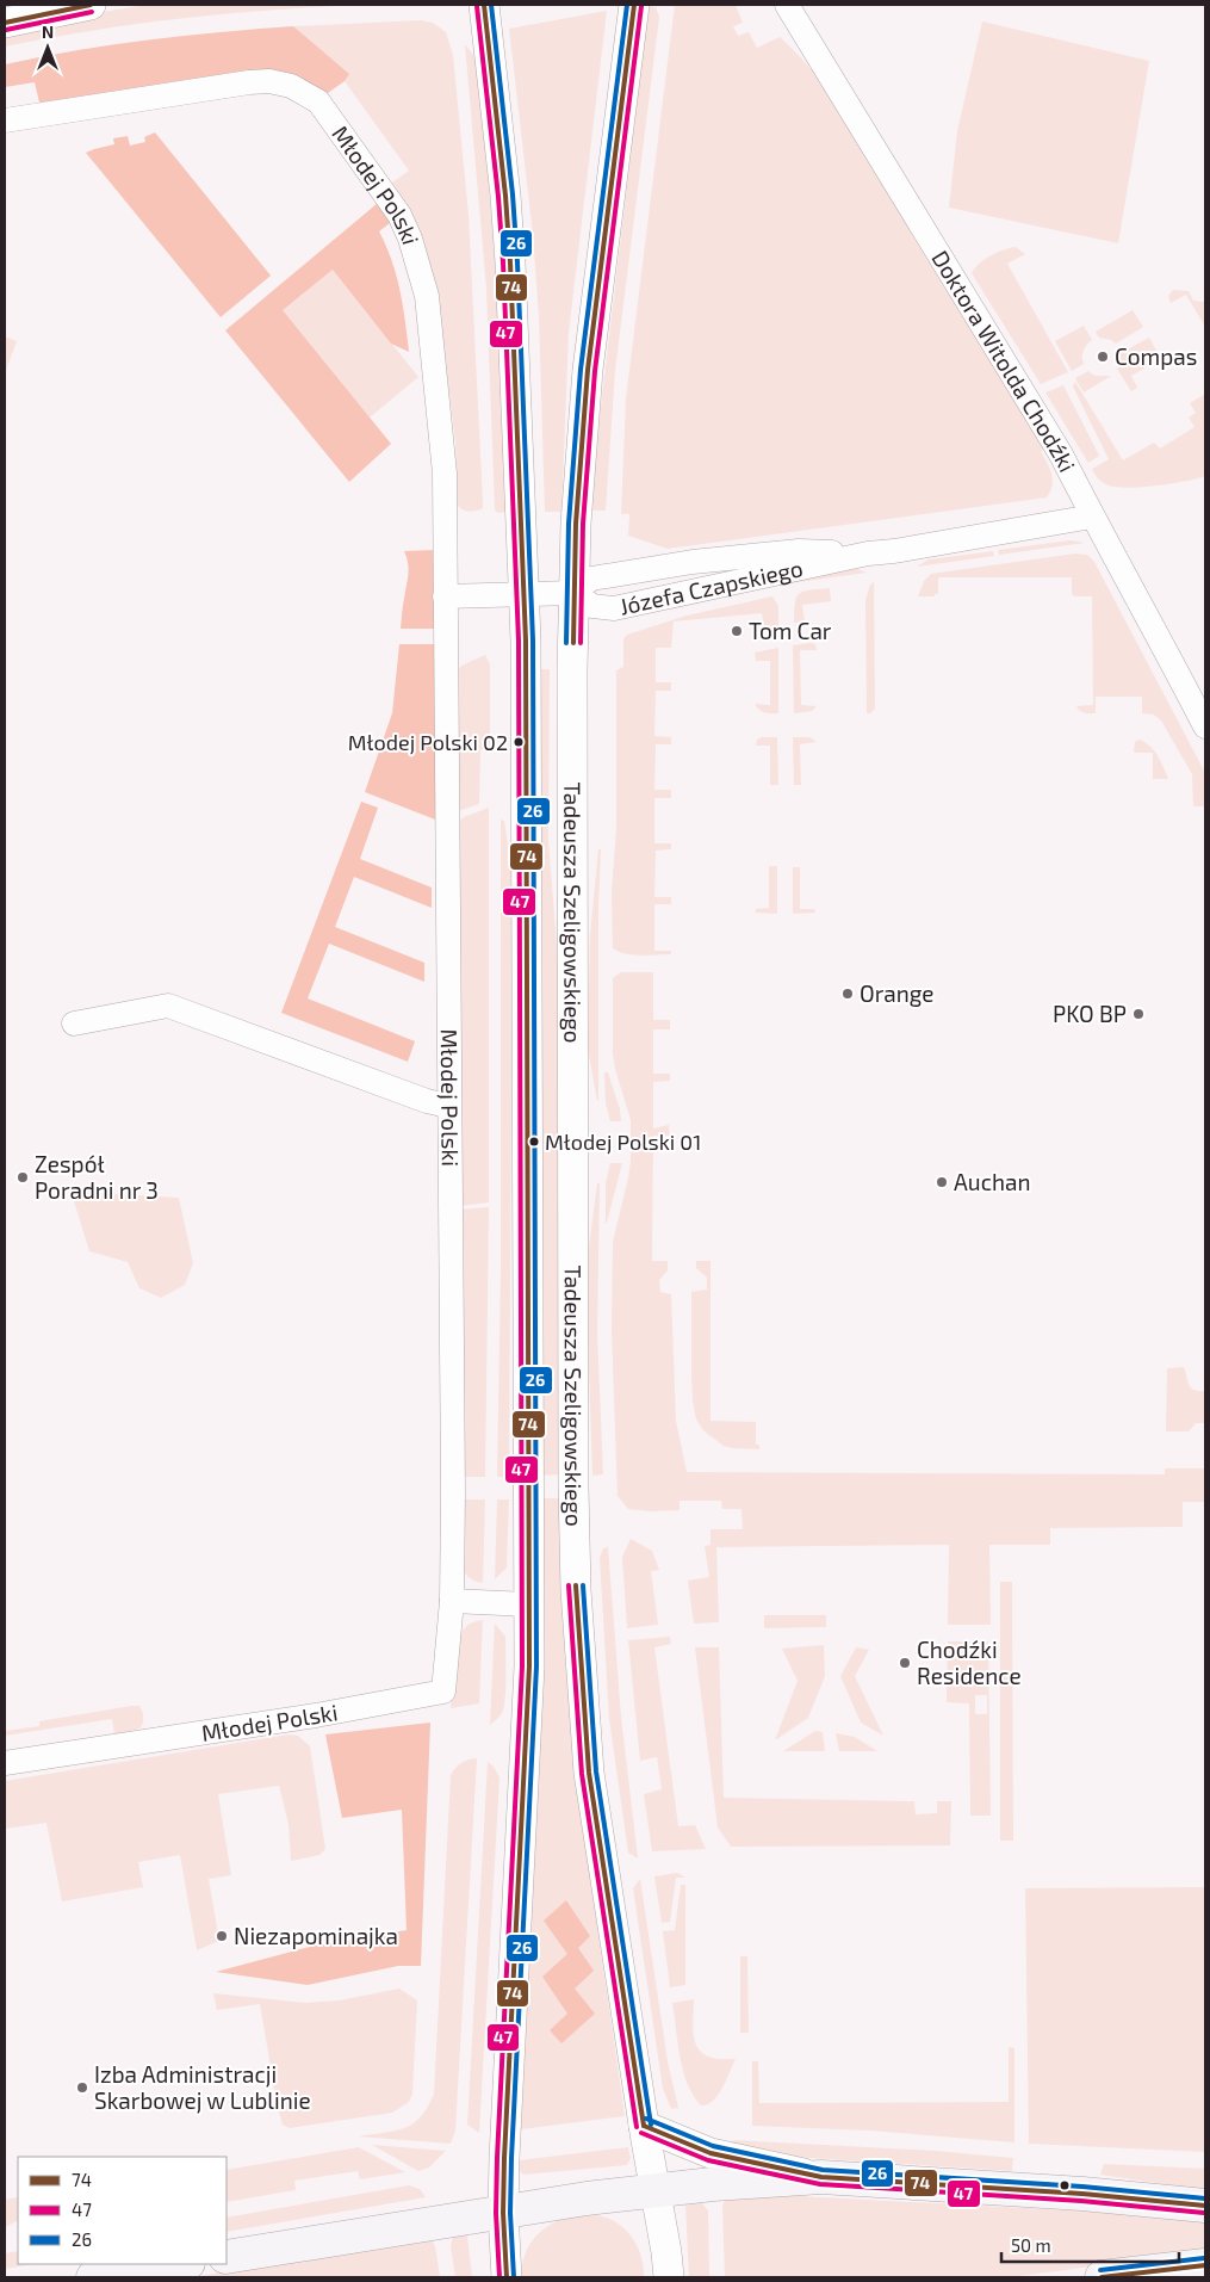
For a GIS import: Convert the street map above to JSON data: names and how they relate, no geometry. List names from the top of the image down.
{
  "streets": {
    "street": [
      "Młodej Polski",
      "Doktora Witolda Chodźki",
      "Józefa Czapskiego",
      "Tadeusza Szeligowskiego"
    ]
  },
  "crossings": [
    ["Doktora Witolda Chodźki", "Józefa Czapskiego"],
    ["Józefa Czapskiego", "Tadeusza Szeligowskiego"]
  ],
  "places": [
    "Compas",
    "Tom Car",
    "Młodej Polski 02",
    "Orange",
    "PKO BP",
    "Młodej Polski 01",
    "Zespół Poradni nr 3",
    "Auchan",
    "Chodźki Residence",
    "Niezapominajka",
    "Izba Administracji Skarbowej w Lublinie"
  ],
  "lines": ["transit line 74", "transit line 26", "transit line 47"],
  "legend": ["74", "47", "26"],
  "scale_bar": "50 m",
  "north": "top"
}
